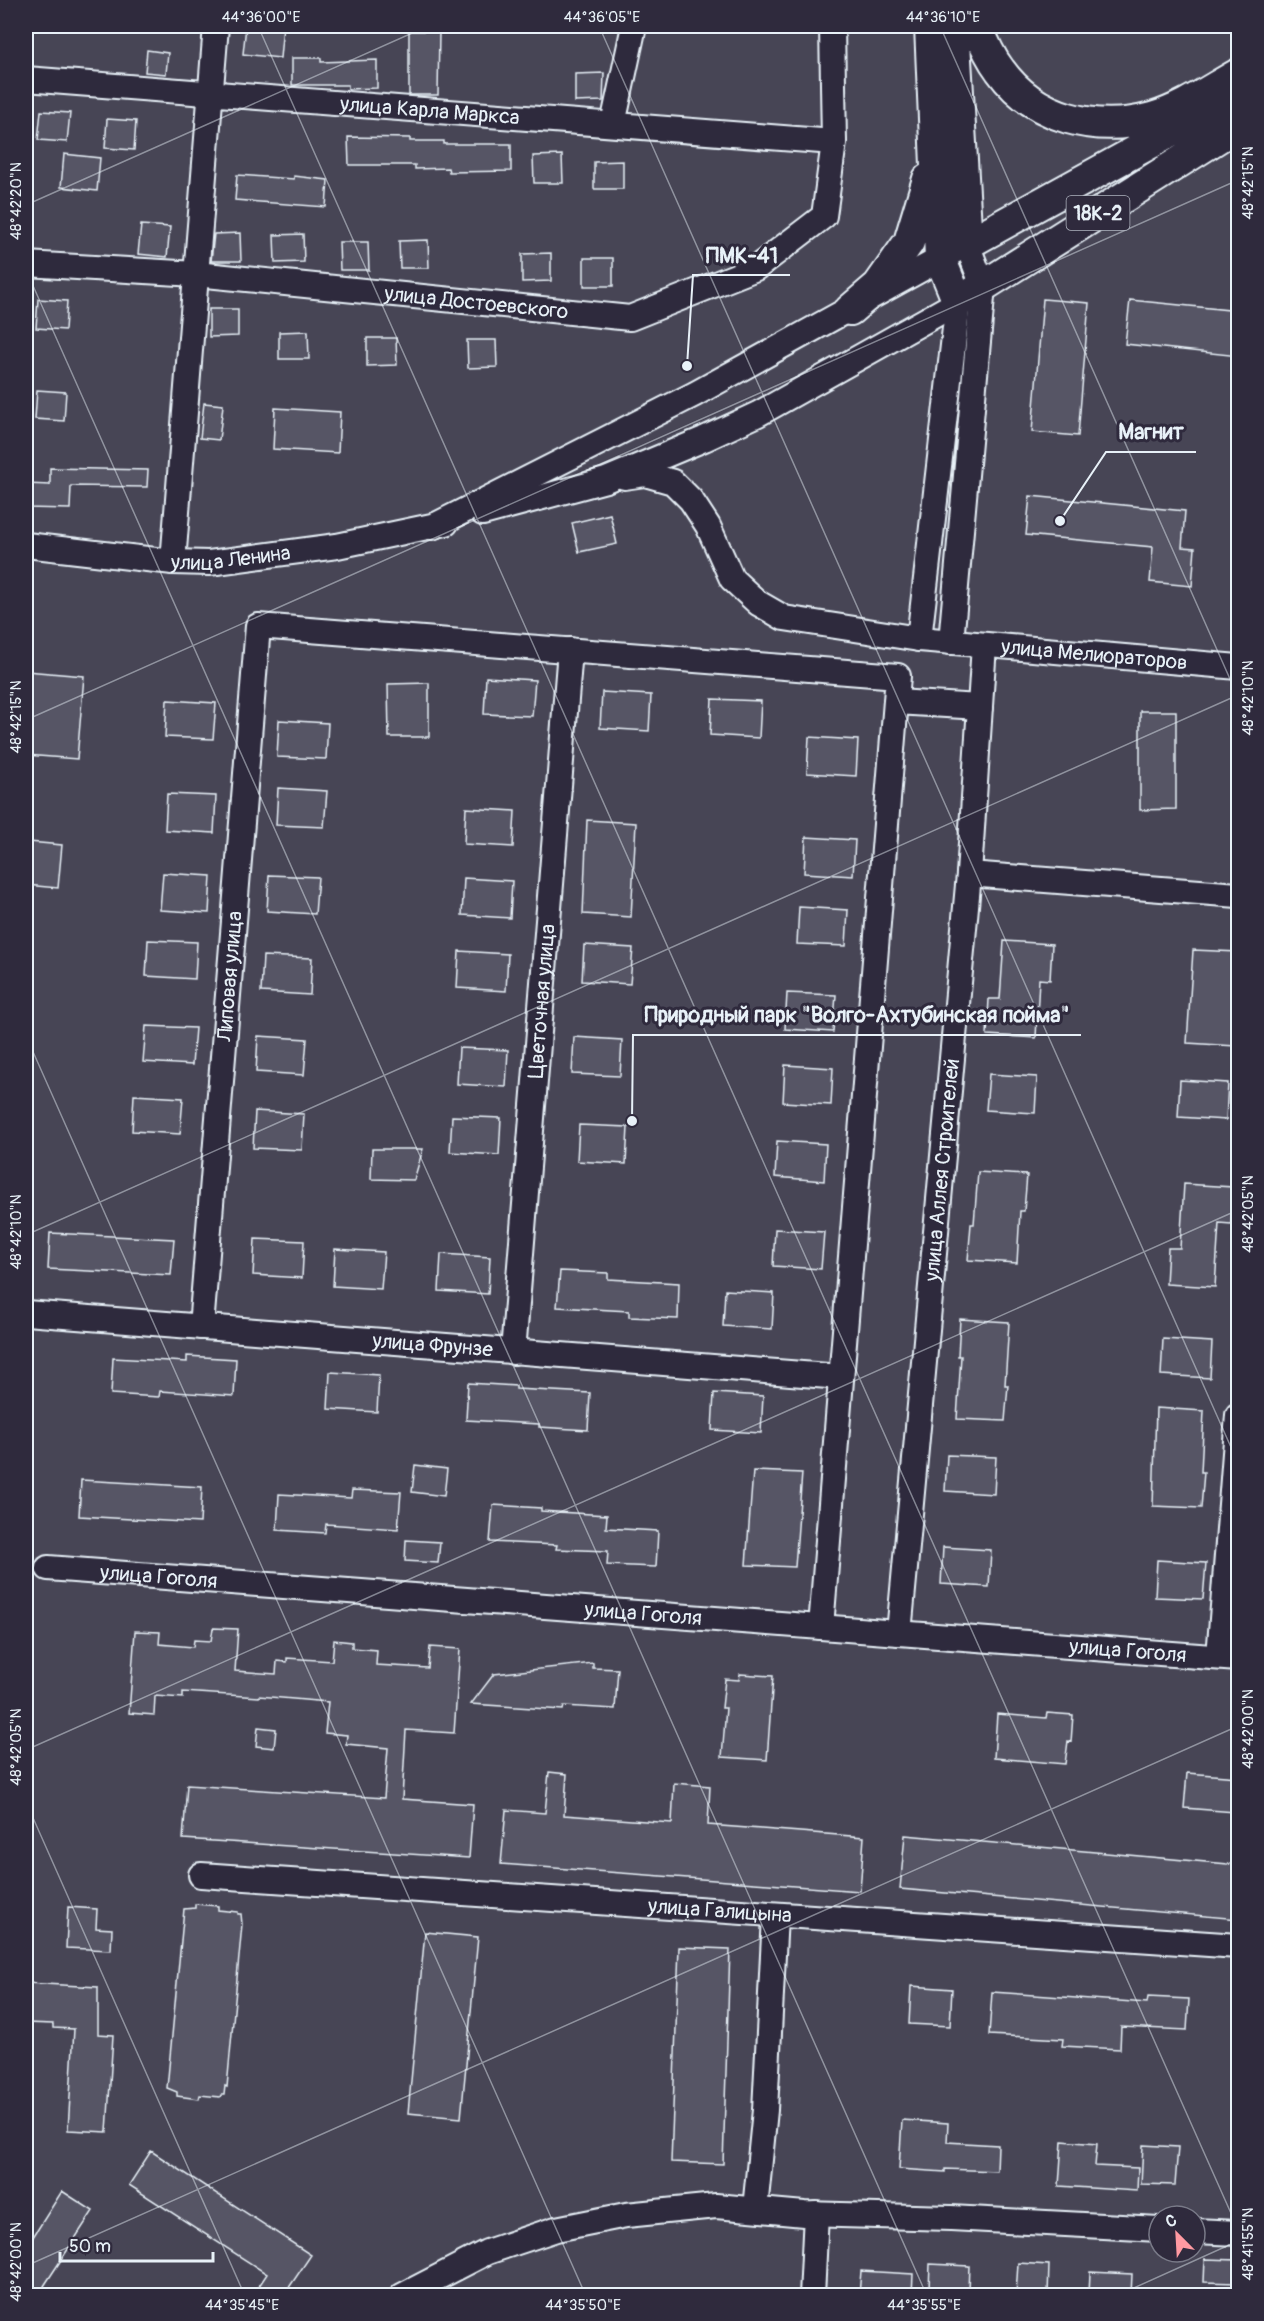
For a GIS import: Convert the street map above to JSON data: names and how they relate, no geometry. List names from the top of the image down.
{
  "streets": {
    "main road": ["18К-2"],
    "street": [
      "улица Карла Маркса",
      "улица Достоевского",
      "улица Ленина",
      "улица Мелиораторов",
      "Липовая улица",
      "Цветочная улица",
      "улица Аллея Строителей",
      "улица Фрунзе",
      "улица Гоголя",
      "улица Галицына"
    ]
  },
  "crossings": [
    ["улица Карла Маркса", "улица Достоевского"],
    ["улица Мелиораторов", "улица Аллея Строителей"],
    ["Липовая улица", "Цветочная улица"],
    ["Липовая улица", "улица Фрунзе"],
    ["Цветочная улица", "улица Фрунзе"],
    ["улица Аллея Строителей", "улица Гоголя"]
  ],
  "places": ["ПМК-41", "Магнит", "Природный парк \"Волго-Ахтубинская пойма\""],
  "scale_bar": "50 m",
  "north": "top left",
  "coordinates": [
    "44°36'00\"E",
    "44°36'05\"E",
    "44°36'10\"E",
    "48°42'15\"N",
    "48°42'20\"N",
    "48°42'10\"N",
    "48°42'05\"N",
    "48°42'00\"N",
    "48°41'55\"N",
    "44°35'45\"E",
    "44°35'50\"E",
    "44°35'55\"E"
  ]
}
